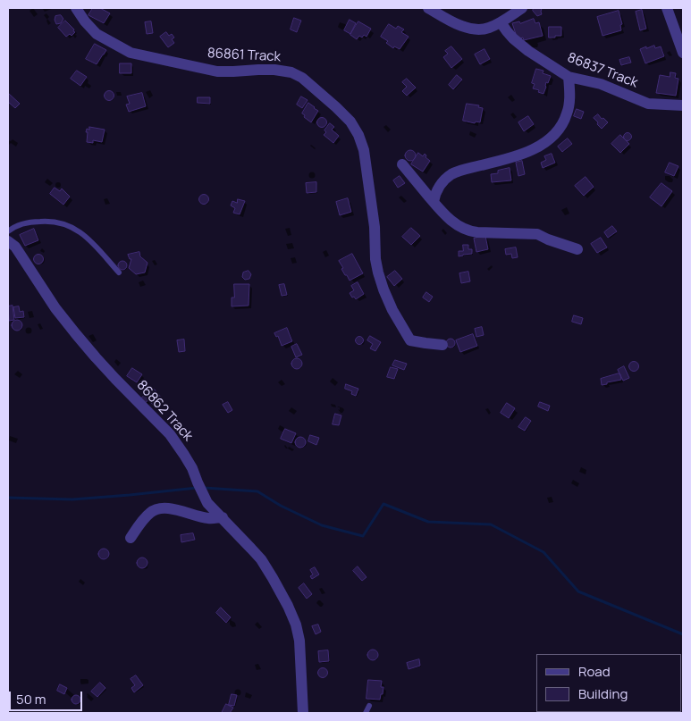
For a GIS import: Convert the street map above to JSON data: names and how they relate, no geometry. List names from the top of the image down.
{
  "streets": {
    "street": ["86861 Track", "86837 Track", "86862 Track"]
  },
  "legend": ["Road", "Building"],
  "scale_bar": "50 m"
}
